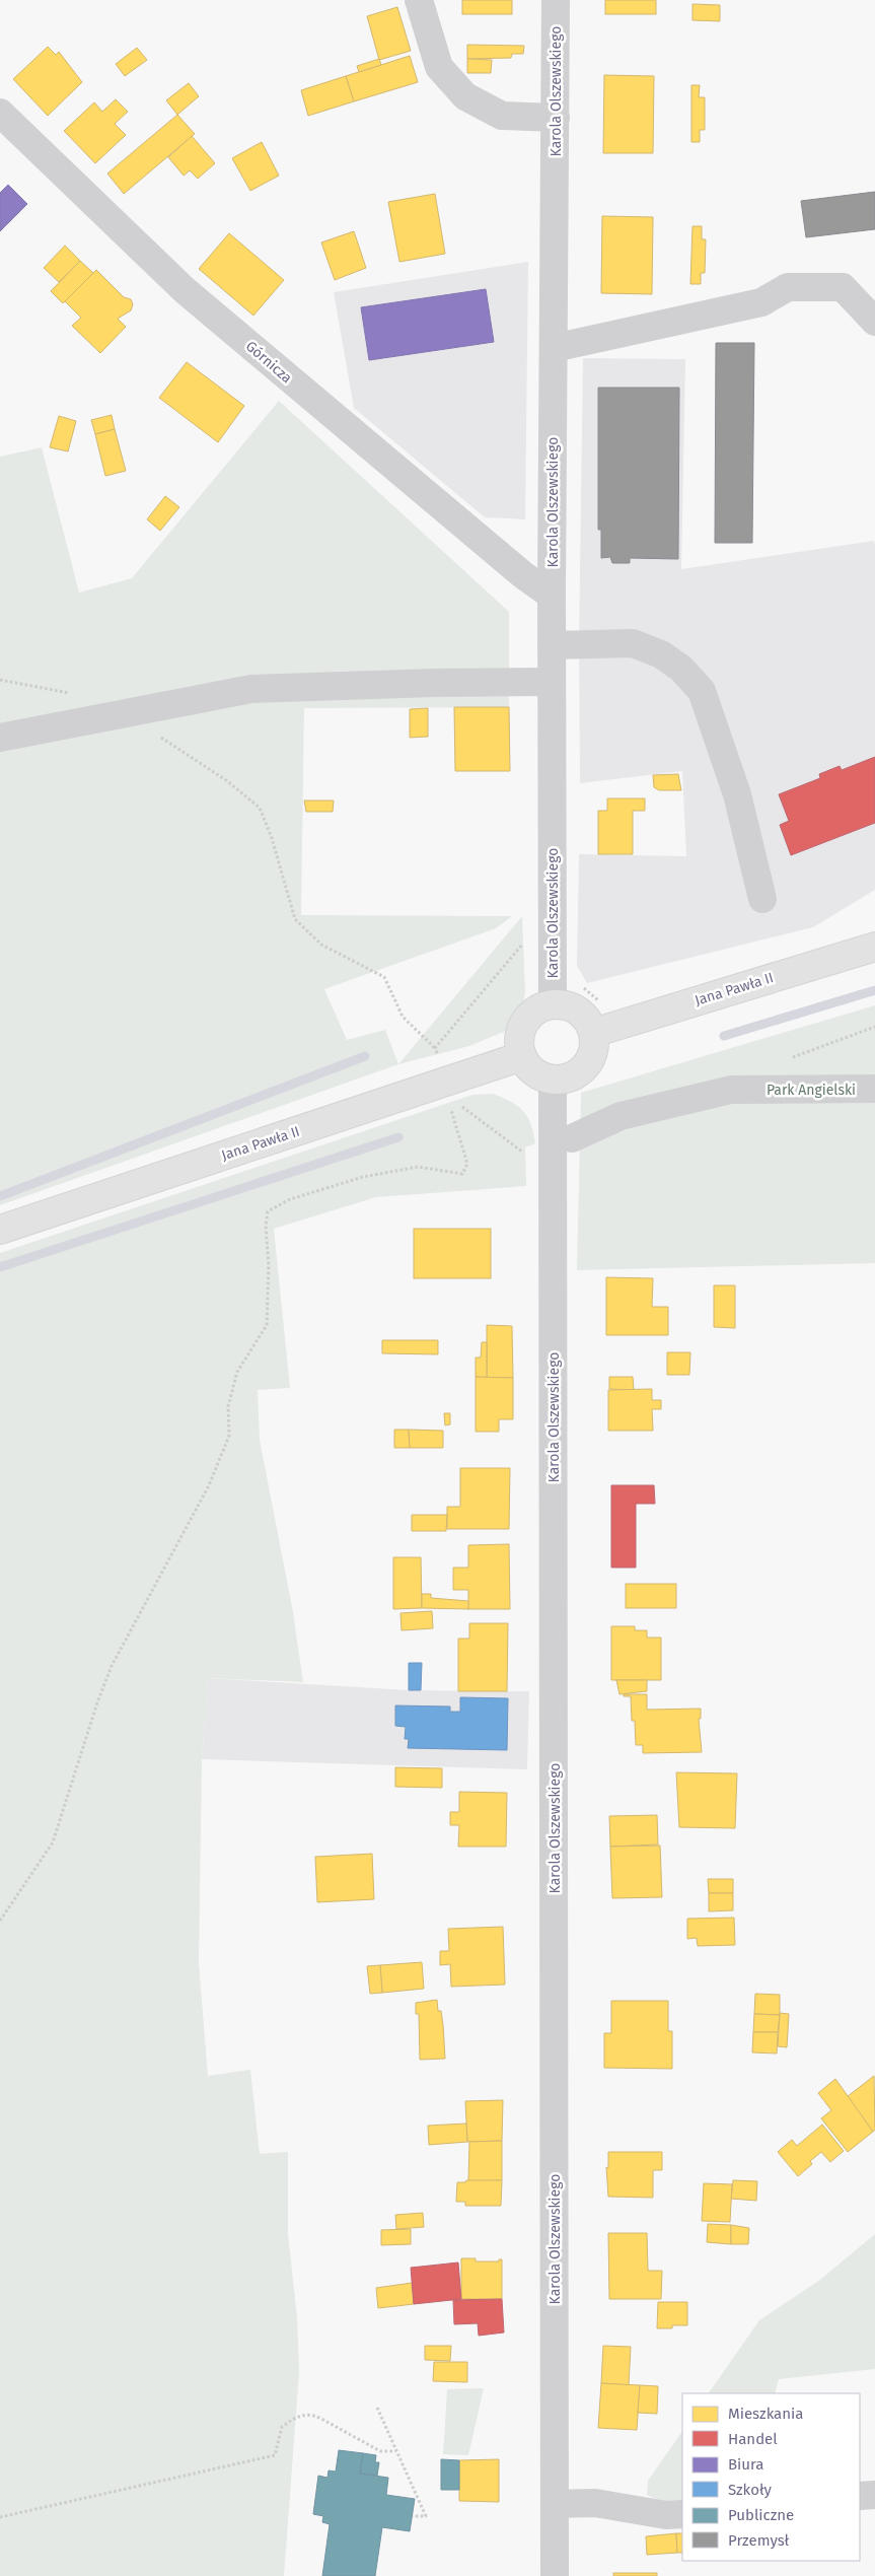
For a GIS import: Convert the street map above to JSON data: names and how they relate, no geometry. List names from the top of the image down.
{
  "streets": {
    "main road": ["Jana Pawła II"],
    "street": ["Karola Olszewskiego", "Górnicza"]
  },
  "crossings": [
    ["Karola Olszewskiego", "Górnicza"],
    ["Karola Olszewskiego", "Jana Pawła II"]
  ],
  "parks": ["Park Angielski"],
  "legend": [
    "Mieszkania",
    "Handel",
    "Biura",
    "Szkoły",
    "Publiczne",
    "Przemysł"
  ]
}
